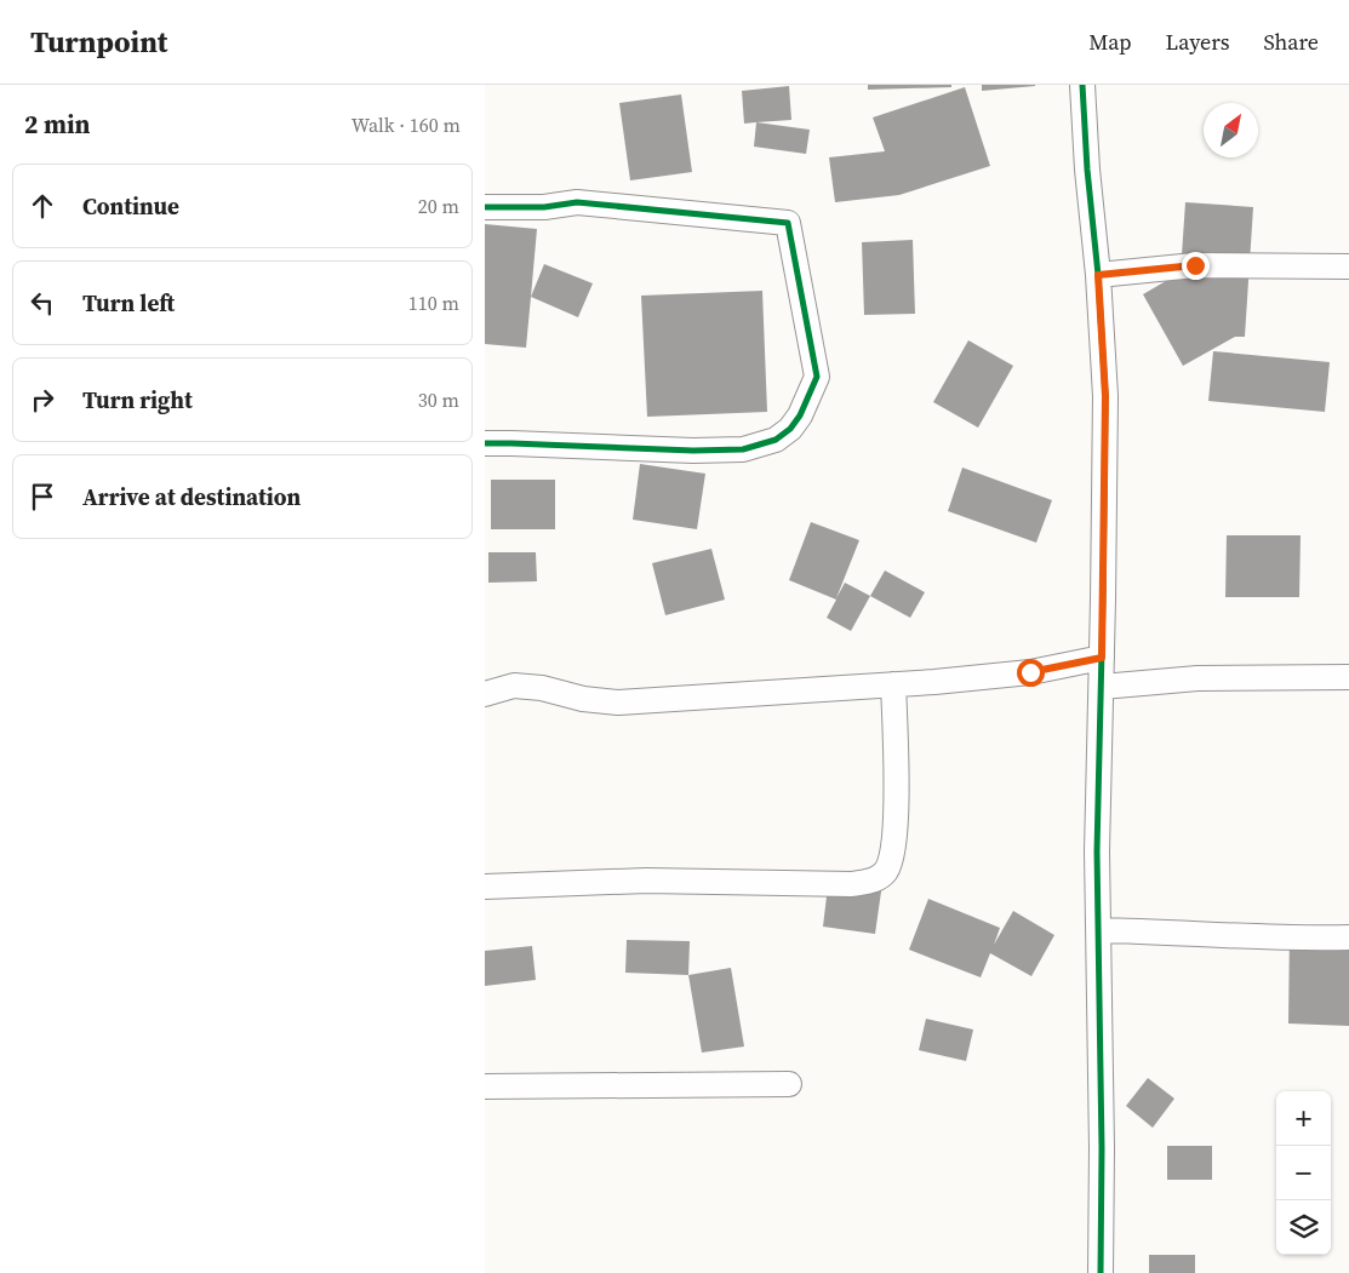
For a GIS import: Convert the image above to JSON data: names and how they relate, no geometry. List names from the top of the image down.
{
  "north": "top right",
  "page": {
    "header": "Turnpoint",
    "nav": ["Map", "Layers", "Share"],
    "heading": ["2 min", "Walk · 160 m"],
    "list": [
      ["Continue", "20 m"],
      ["Turn left", "110 m"],
      ["Turn right", "30 m"],
      "Arrive at destination"
    ],
    "map_buttons": ["+", "−"]
  }
}
